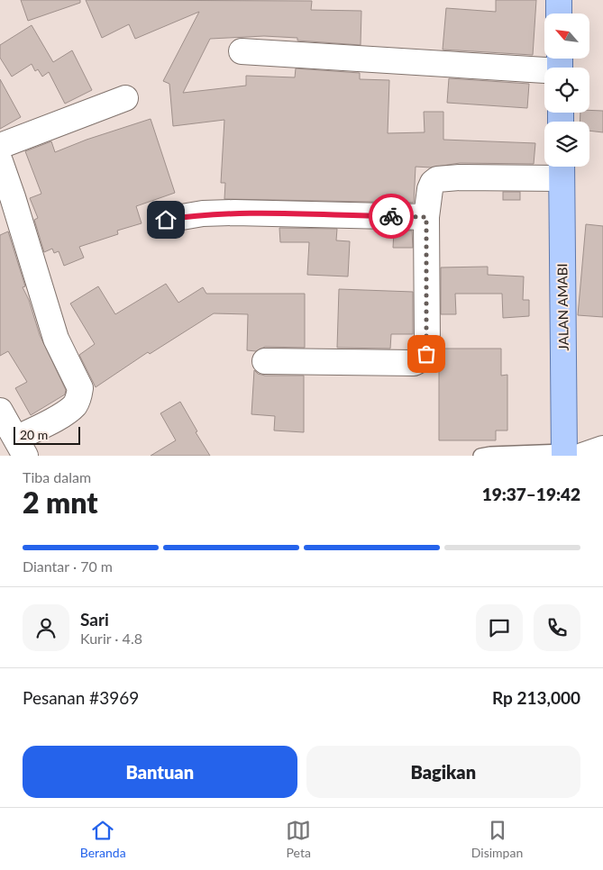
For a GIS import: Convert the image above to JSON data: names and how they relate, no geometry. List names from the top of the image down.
{
  "streets": {
    "main road": ["JALAN AMABI"]
  },
  "scale_bar": "20 m",
  "north": "top left",
  "page": {
    "scale": "20 m",
    "heading": ["2 mnt", "Tiba dalam", "19:37–19:42"],
    "panel": [
      "Sari",
      "Kurir · 4.8",
      "Pesanan #3969",
      "Rp 213,000"
    ],
    "bar": "Diantar · 70 m",
    "buttons": ["Bantuan", "Bagikan"],
    "tabs": ["Beranda", "Peta", "Disimpan"]
  }
}
